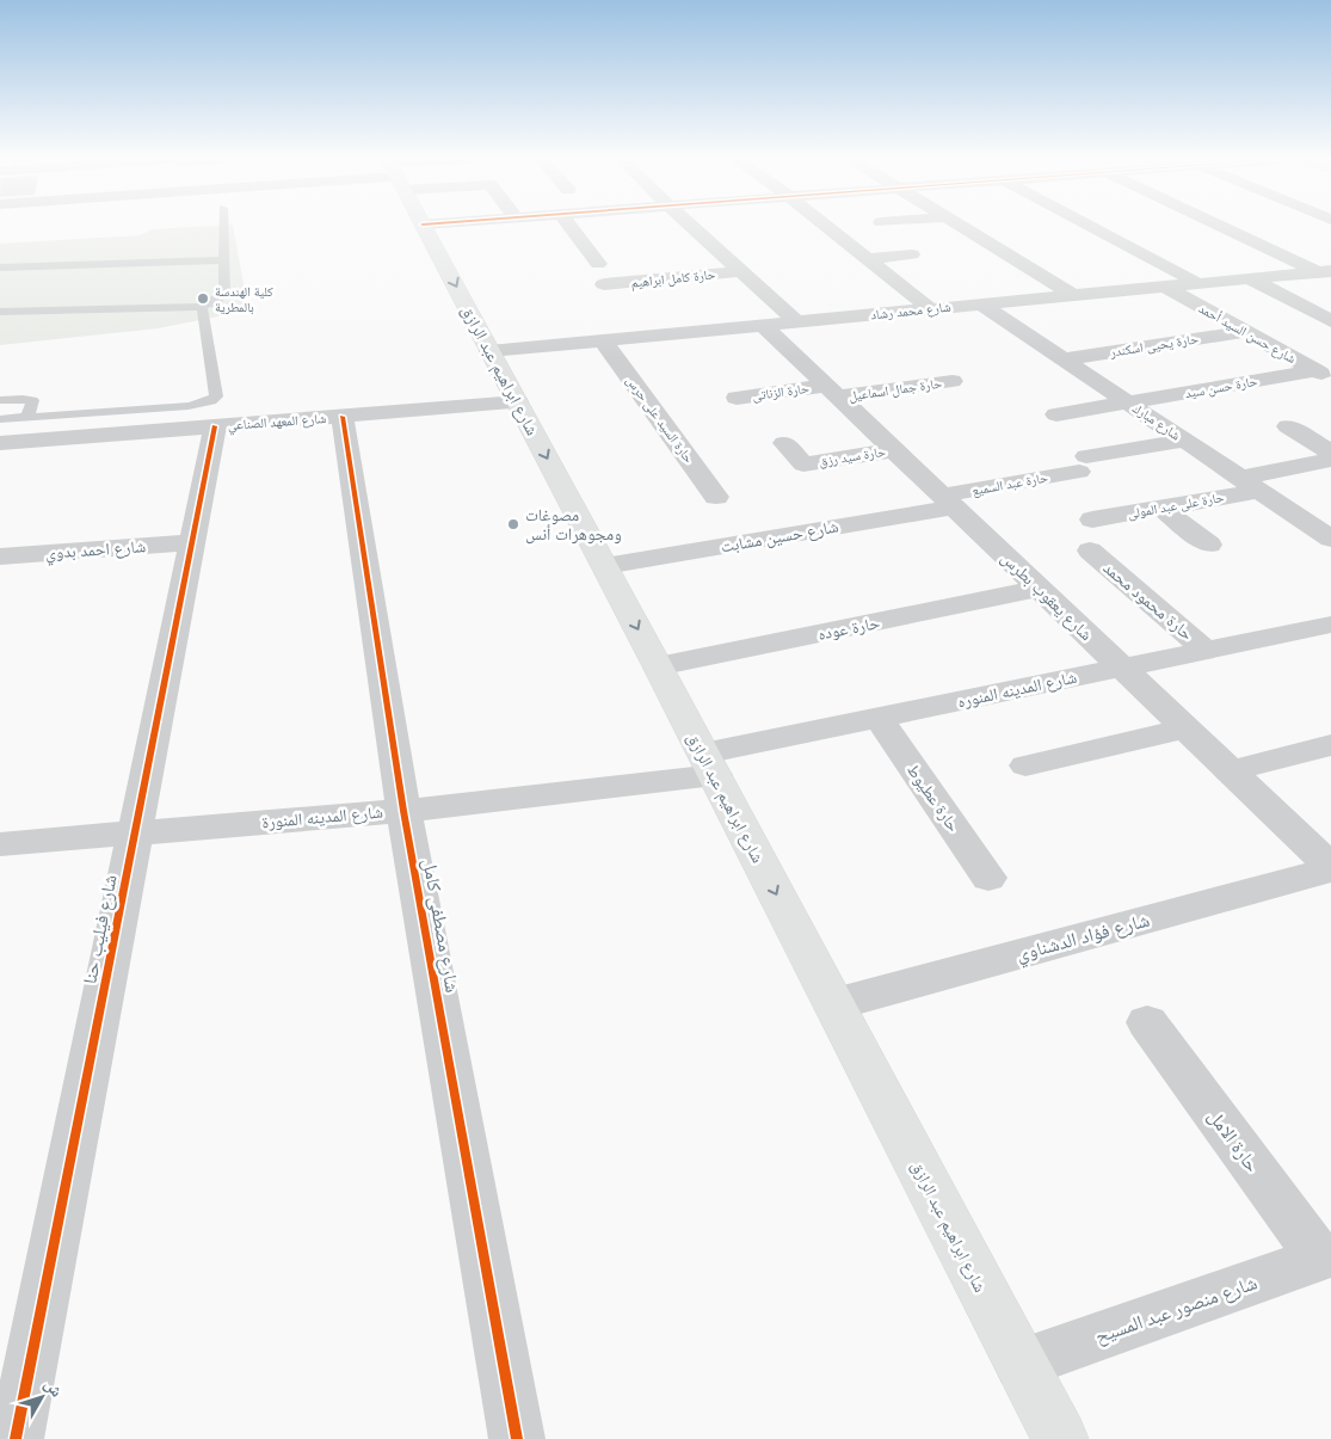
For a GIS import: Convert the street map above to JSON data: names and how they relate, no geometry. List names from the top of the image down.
{
  "streets": {
    "main road": ["شارع ابراهيم عبد الرازق"],
    "street": [
      "حارة كامل ابراهيم",
      "شارع محمد رشاد",
      "شارع حسن السيد أحمد",
      "حارة يحيى اسكندر",
      "حارة حسن سيد",
      "حارة جمال اسماعيل",
      "حارة الزناتى",
      "حارة السيد على حرس",
      "شارع المعهد الصناعي",
      "شارع مبارك",
      "حارة سيد رزق",
      "حارة عبد السميع",
      "حارة على عبد المولى",
      "شارع حسين مشابت",
      "شارع احمد بدوي",
      "شارع يعقوب بطرس",
      "حارة محمود محمد",
      "حارة عوده",
      "شارع المدينه المنوره",
      "حارة عطيوط",
      "شارع المدينه المنورة",
      "شارع مصطفى كامل",
      "شارع فيليب حنا",
      "شارع فؤاد الدشناوي",
      "حارة الامل",
      "شارع منصور عبد المسيح"
    ]
  },
  "crossings": [
    ["شارع محمد رشاد", "شارع حسن السيد أحمد"],
    ["شارع محمد رشاد", "شارع ابراهيم عبد الرازق"],
    ["شارع محمد رشاد", "حارة السيد على حرس"],
    ["شارع محمد رشاد", "شارع مبارك"],
    ["شارع محمد رشاد", "شارع يعقوب بطرس"],
    ["شارع حسن السيد أحمد", "حارة يحيى اسكندر"],
    ["شارع حسن السيد أحمد", "حارة حسن سيد"],
    ["حارة يحيى اسكندر", "شارع مبارك"],
    ["شارع ابراهيم عبد الرازق", "شارع المعهد الصناعي"],
    ["شارع ابراهيم عبد الرازق", "شارع حسين مشابت"],
    ["شارع ابراهيم عبد الرازق", "حارة عوده"],
    ["شارع ابراهيم عبد الرازق", "شارع المدينه المنوره"],
    ["شارع ابراهيم عبد الرازق", "شارع المدينه المنورة"],
    ["شارع ابراهيم عبد الرازق", "شارع فؤاد الدشناوي"],
    ["شارع ابراهيم عبد الرازق", "شارع منصور عبد المسيح"],
    ["حارة حسن سيد", "شارع مبارك"],
    ["حارة جمال اسماعيل", "حارة الزناتى"],
    ["حارة جمال اسماعيل", "شارع يعقوب بطرس"],
    ["حارة الزناتى", "شارع يعقوب بطرس"],
    ["شارع المعهد الصناعي", "شارع مصطفى كامل"],
    ["شارع المعهد الصناعي", "شارع فيليب حنا"],
    ["شارع مبارك", "حارة عبد السميع"],
    ["شارع مبارك", "حارة على عبد المولى"],
    ["حارة سيد رزق", "شارع يعقوب بطرس"],
    ["حارة عبد السميع", "شارع حسين مشابت"],
    ["حارة عبد السميع", "شارع يعقوب بطرس"],
    ["شارع حسين مشابت", "شارع يعقوب بطرس"],
    ["شارع احمد بدوي", "شارع فيليب حنا"],
    ["شارع يعقوب بطرس", "حارة عوده"],
    ["شارع يعقوب بطرس", "شارع المدينه المنوره"],
    ["شارع يعقوب بطرس", "شارع فؤاد الدشناوي"],
    ["حارة محمود محمد", "شارع المدينه المنوره"],
    ["شارع المدينه المنوره", "حارة عطيوط"],
    ["شارع المدينه المنوره", "شارع المدينه المنورة"],
    ["شارع المدينه المنورة", "شارع مصطفى كامل"],
    ["شارع المدينه المنورة", "شارع فيليب حنا"],
    ["حارة الامل", "شارع منصور عبد المسيح"]
  ],
  "one_way": ["شارع ابراهيم عبد الرازق"],
  "places": ["كلية الهندسة بالمطرية", "مصوغات ومجوهرات أنس"],
  "north": "top right"
}
